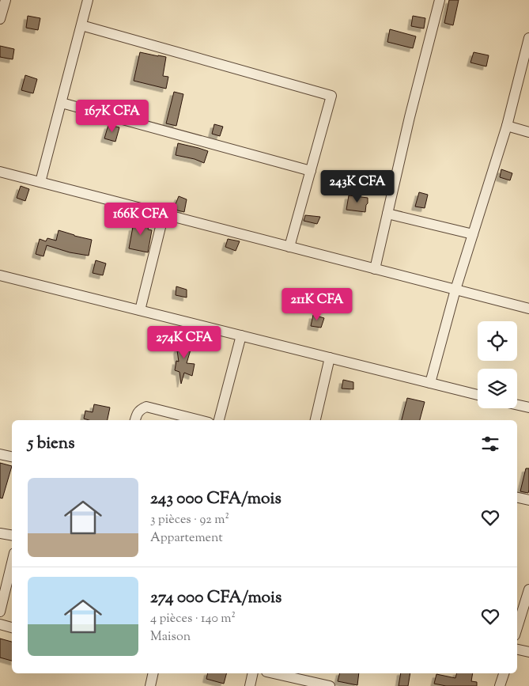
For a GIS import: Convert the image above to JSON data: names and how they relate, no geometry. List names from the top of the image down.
{
  "page": {
    "price": [
      "167K CFA",
      "243K CFA",
      "166K CFA",
      "211K CFA",
      "274K CFA"
    ],
    "heading": "5 biens",
    "list": [
      {
        "name": "243 000 CFA/mois",
        "note": "3 pièces · 92 m² · Appartement"
      },
      {
        "name": "274 000 CFA/mois",
        "note": "4 pièces · 140 m² · Maison"
      }
    ]
  }
}
